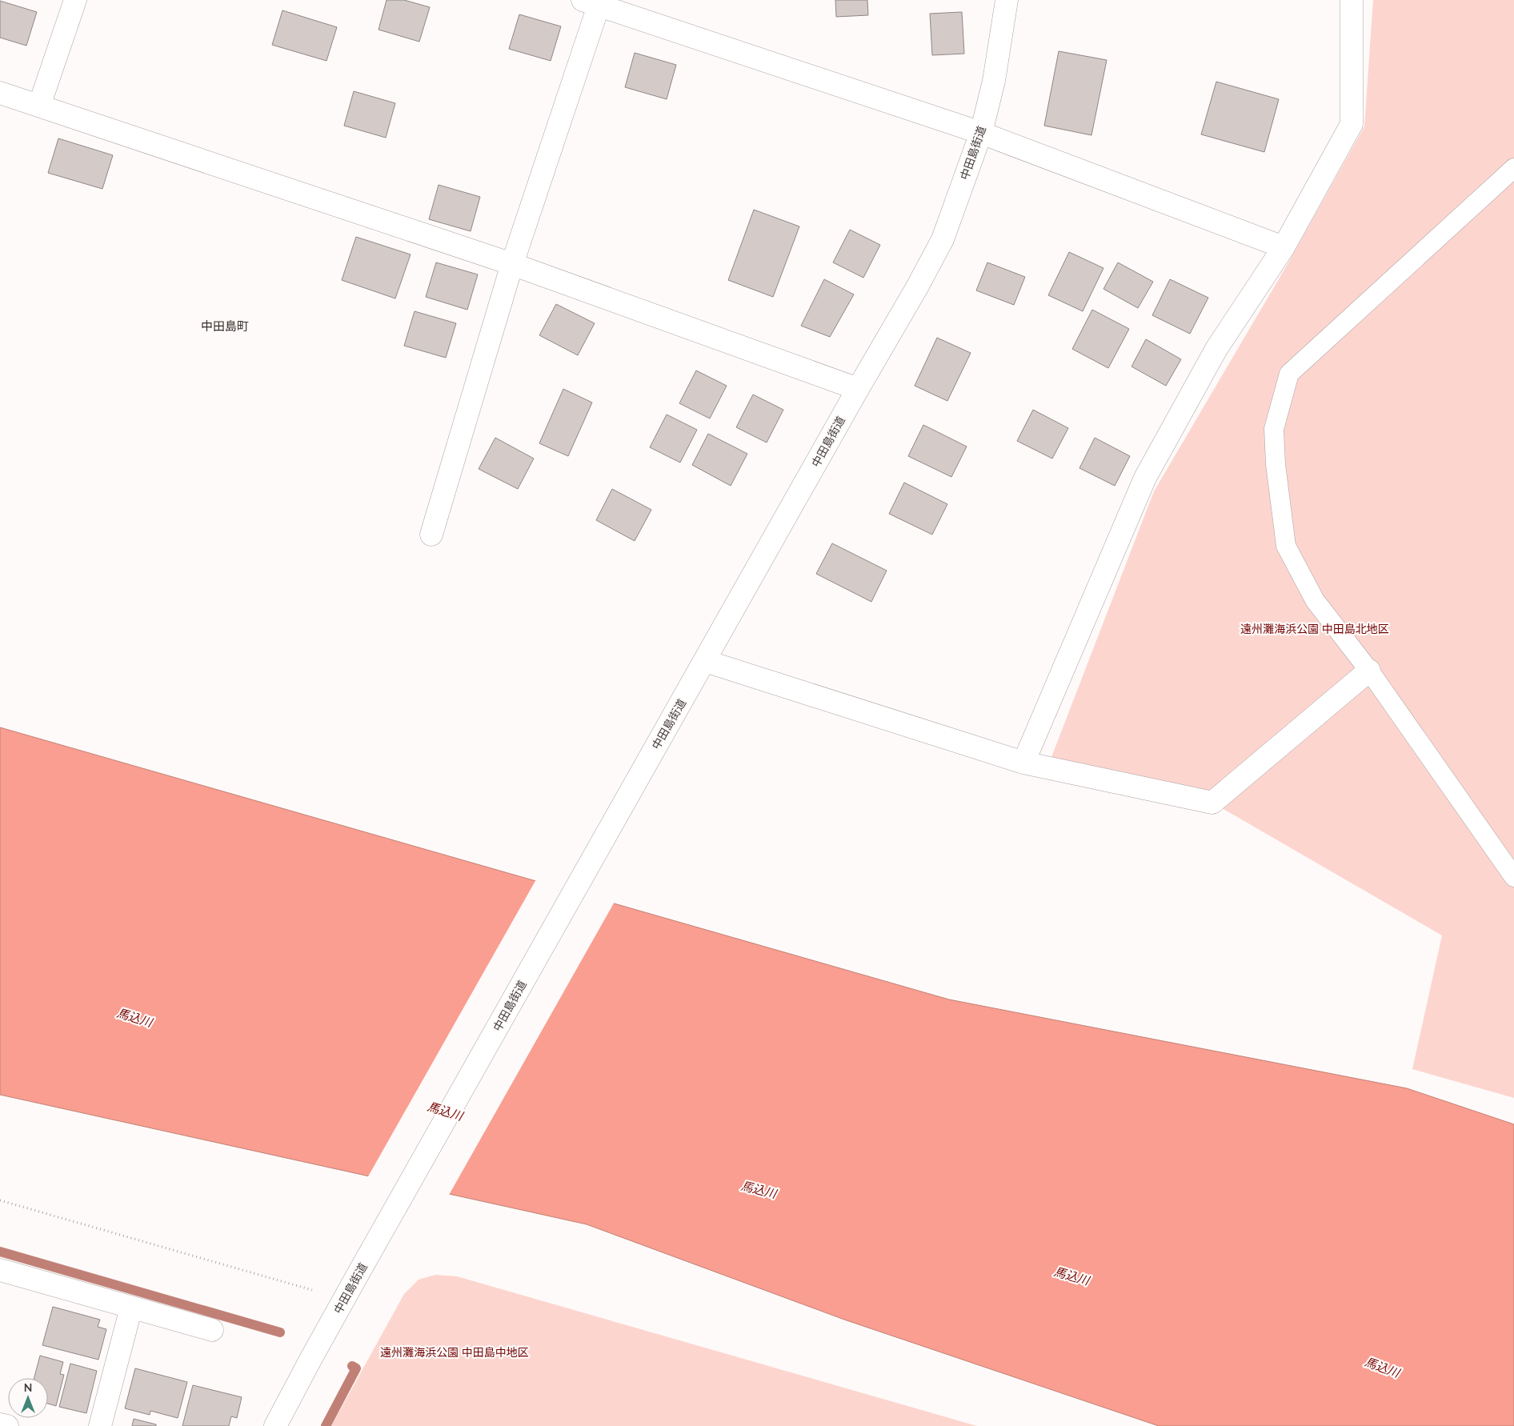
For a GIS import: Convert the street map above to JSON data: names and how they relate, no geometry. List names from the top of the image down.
{
  "streets": {
    "street": ["中田島街道"]
  },
  "districts": ["中田島町"],
  "water": ["馬込川"],
  "parks": ["遠州灘海浜公園 中田島北地区", "遠州灘海浜公園 中田島中地区"],
  "north": "top"
}
